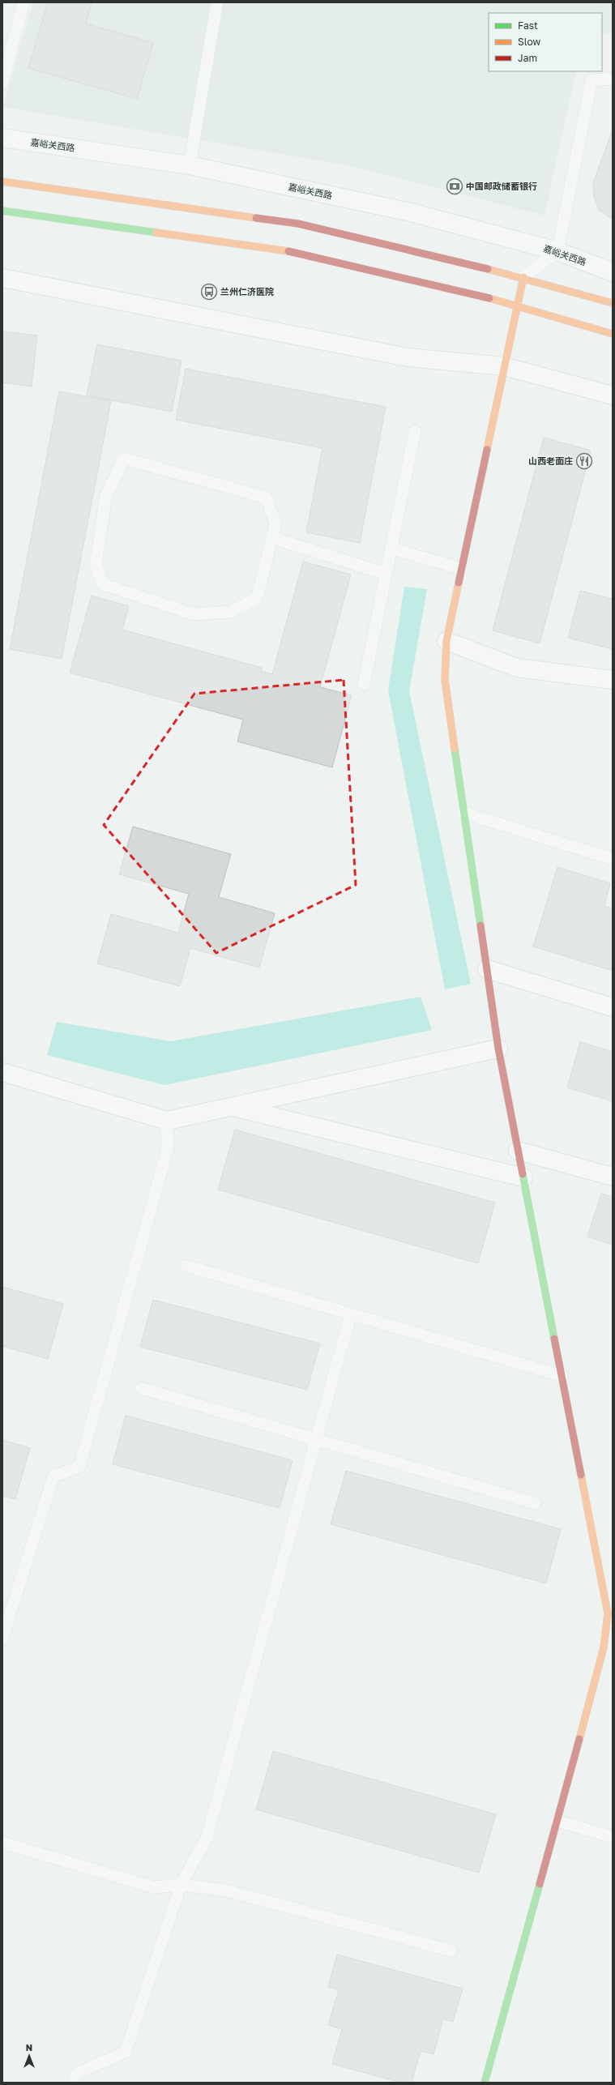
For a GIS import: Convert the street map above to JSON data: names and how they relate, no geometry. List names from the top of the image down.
{
  "streets": {
    "street": ["嘉峪关西路"]
  },
  "places": {
    "bank": ["中国邮政储蓄银行"],
    "bus stop": ["兰州仁济医院"],
    "restaurant": ["山西老面庄"]
  },
  "legend": ["Fast", "Slow", "Jam"],
  "north": "top"
}
